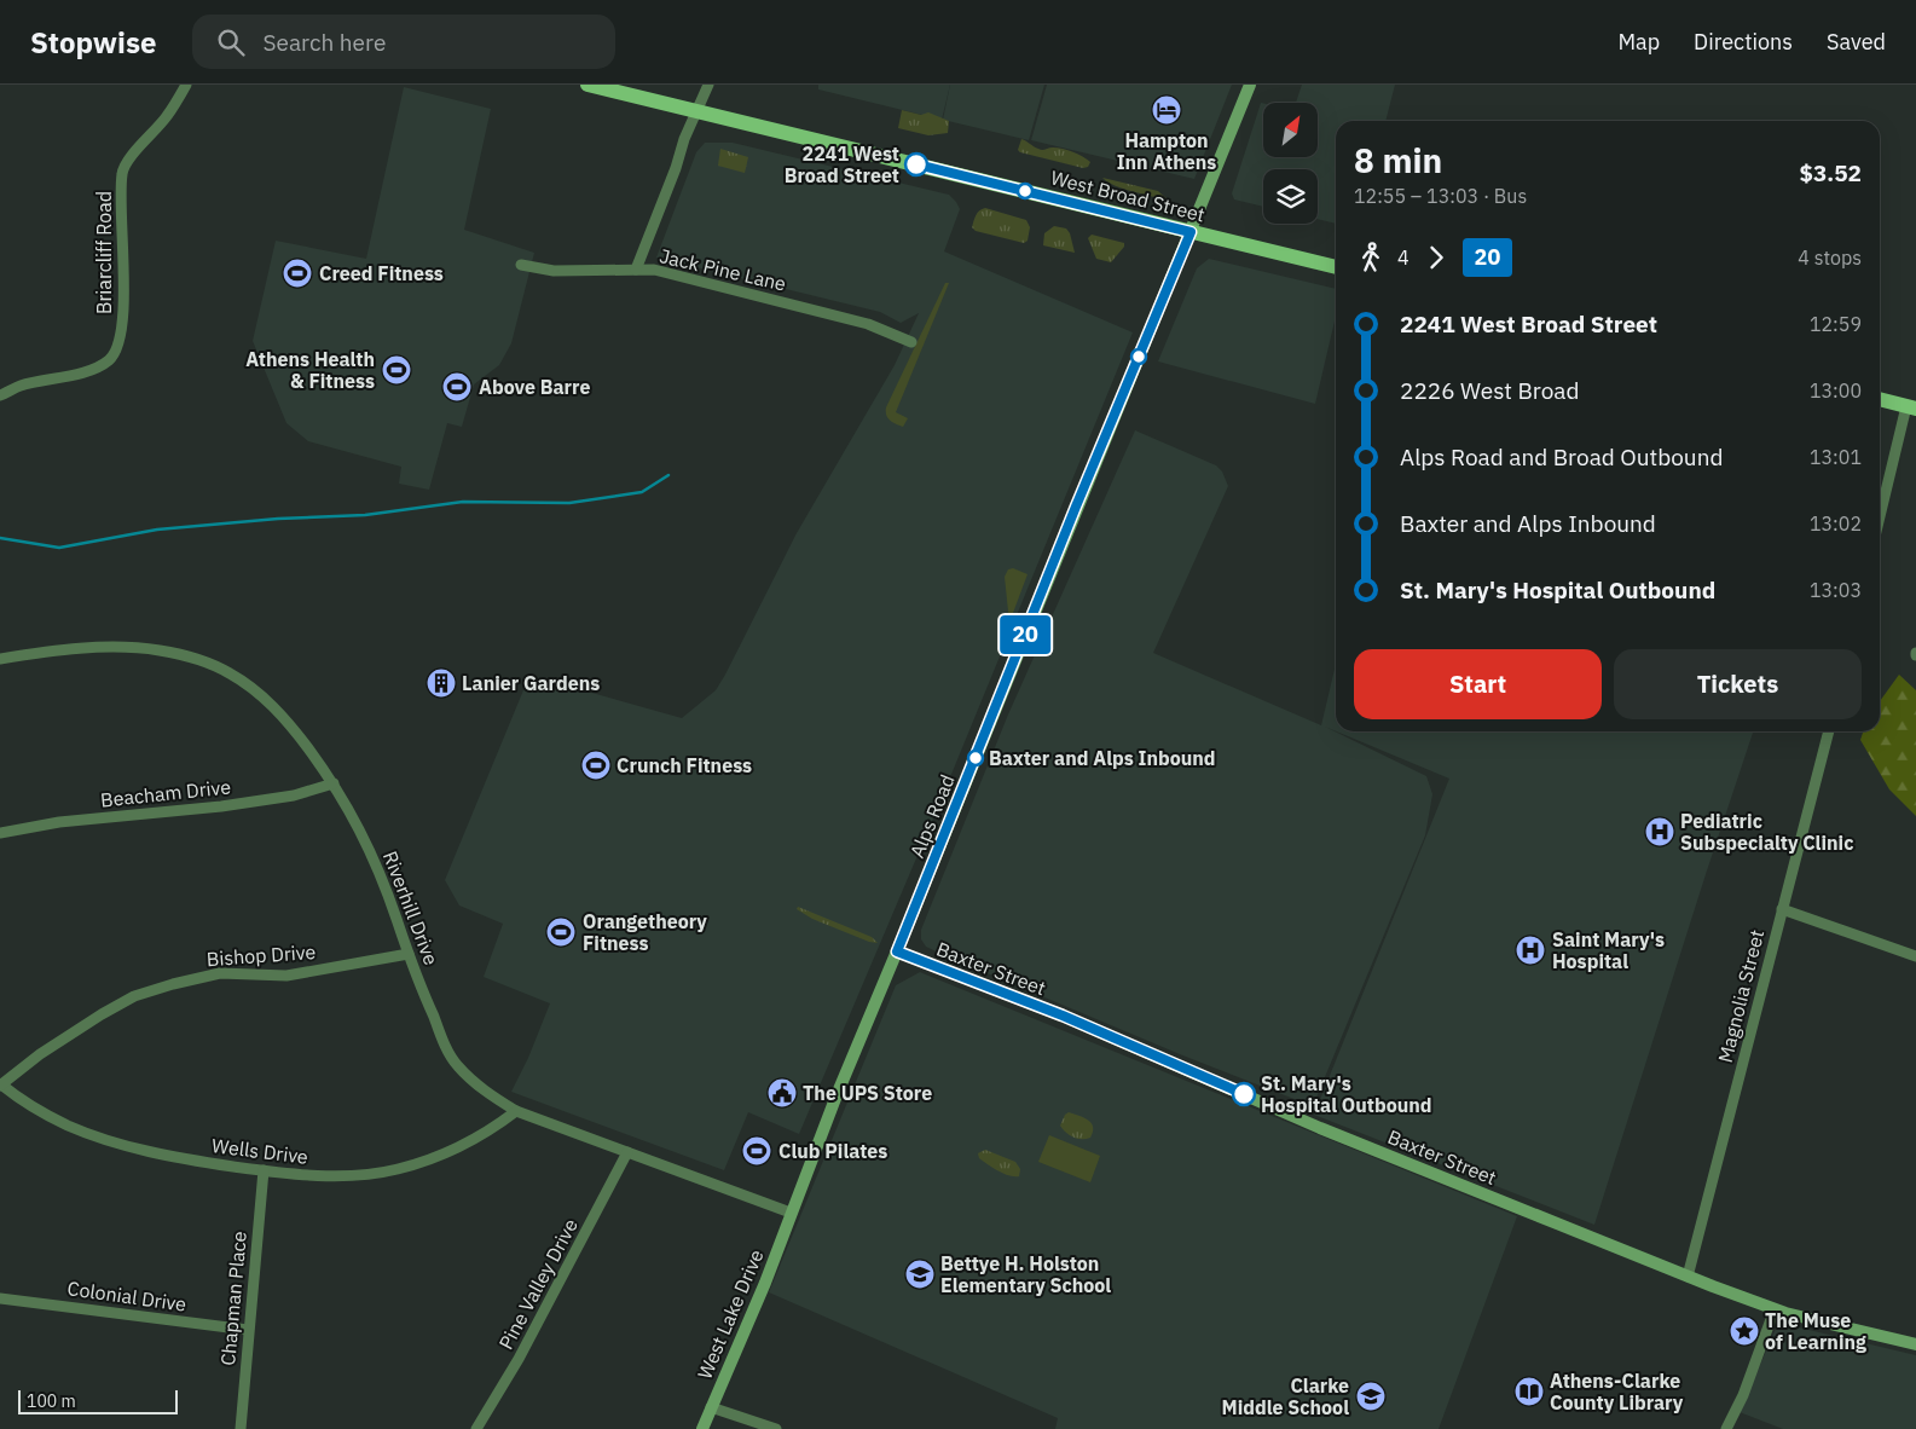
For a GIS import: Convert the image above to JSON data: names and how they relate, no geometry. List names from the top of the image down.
{
  "streets": {
    "main road": [
      "West Broad Street",
      "Alps Road",
      "Baxter Street",
      "West Lake Drive"
    ],
    "street": [
      "Briarcliff Road",
      "Jack Pine Lane",
      "Beacham Drive",
      "Riverhill Drive",
      "Bishop Drive",
      "Magnolia Street",
      "Wells Drive",
      "Pine Valley Drive",
      "Colonial Drive",
      "Chapman Place"
    ]
  },
  "crossings": [
    ["West Broad Street", "Alps Road"],
    ["Beacham Drive", "Riverhill Drive"],
    ["Alps Road", "Riverhill Drive"],
    ["Alps Road", "Baxter Street"],
    ["Alps Road", "West Lake Drive"],
    ["Riverhill Drive", "Bishop Drive"],
    ["Riverhill Drive", "Wells Drive"],
    ["Riverhill Drive", "Pine Valley Drive"],
    ["Riverhill Drive", "West Lake Drive"],
    ["Bishop Drive", "Wells Drive"],
    ["Baxter Street", "Magnolia Street"],
    ["Wells Drive", "Chapman Place"],
    ["Colonial Drive", "Chapman Place"]
  ],
  "places": {
    "hotel": ["Hampton Inn Athens"],
    "other": ["2241 West Broad Street", "Baxter and Alps Inbound", "St. Mary's Hospital Outbound"],
    "sports": [
      "Creed Fitness",
      "Athens Health & Fitness",
      "Above Barre",
      "Crunch Fitness",
      "Orangetheory Fitness",
      "Club Pilates"
    ],
    "building": ["Lanier Gardens"],
    "hospital": ["Pediatric Subspecialty Clinic", "Saint Mary's Hospital"],
    "public building": ["The UPS Store"],
    "school or university": ["Bettye H. Holston Elementary School", "Clarke Middle School"],
    "place": ["The Muse of Learning"],
    "library": ["Athens-Clarke County Library"]
  },
  "lines": ["bus line 20"],
  "scale_bar": "100 m",
  "north": "top right",
  "page": {
    "header": "Stopwise",
    "search": "Search here",
    "nav": ["Map", "Directions", "Saved"],
    "on_map": "20",
    "heading": ["8 min", "12:55 – 13:03 · Bus", "$3.52"],
    "legs": ["4", "20", "4 stops"],
    "list": [
      {
        "name": "2241 West Broad Street",
        "value": "12:59"
      },
      {
        "name": "2226 West Broad",
        "value": "13:00"
      },
      {
        "name": "Alps Road and Broad Outbound",
        "value": "13:01"
      },
      {
        "name": "Baxter and Alps Inbound",
        "value": "13:02"
      },
      {
        "name": "St. Mary's Hospital Outbound",
        "value": "13:03"
      }
    ],
    "buttons": ["Start", "Tickets"],
    "scale": "100 m"
  }
}
